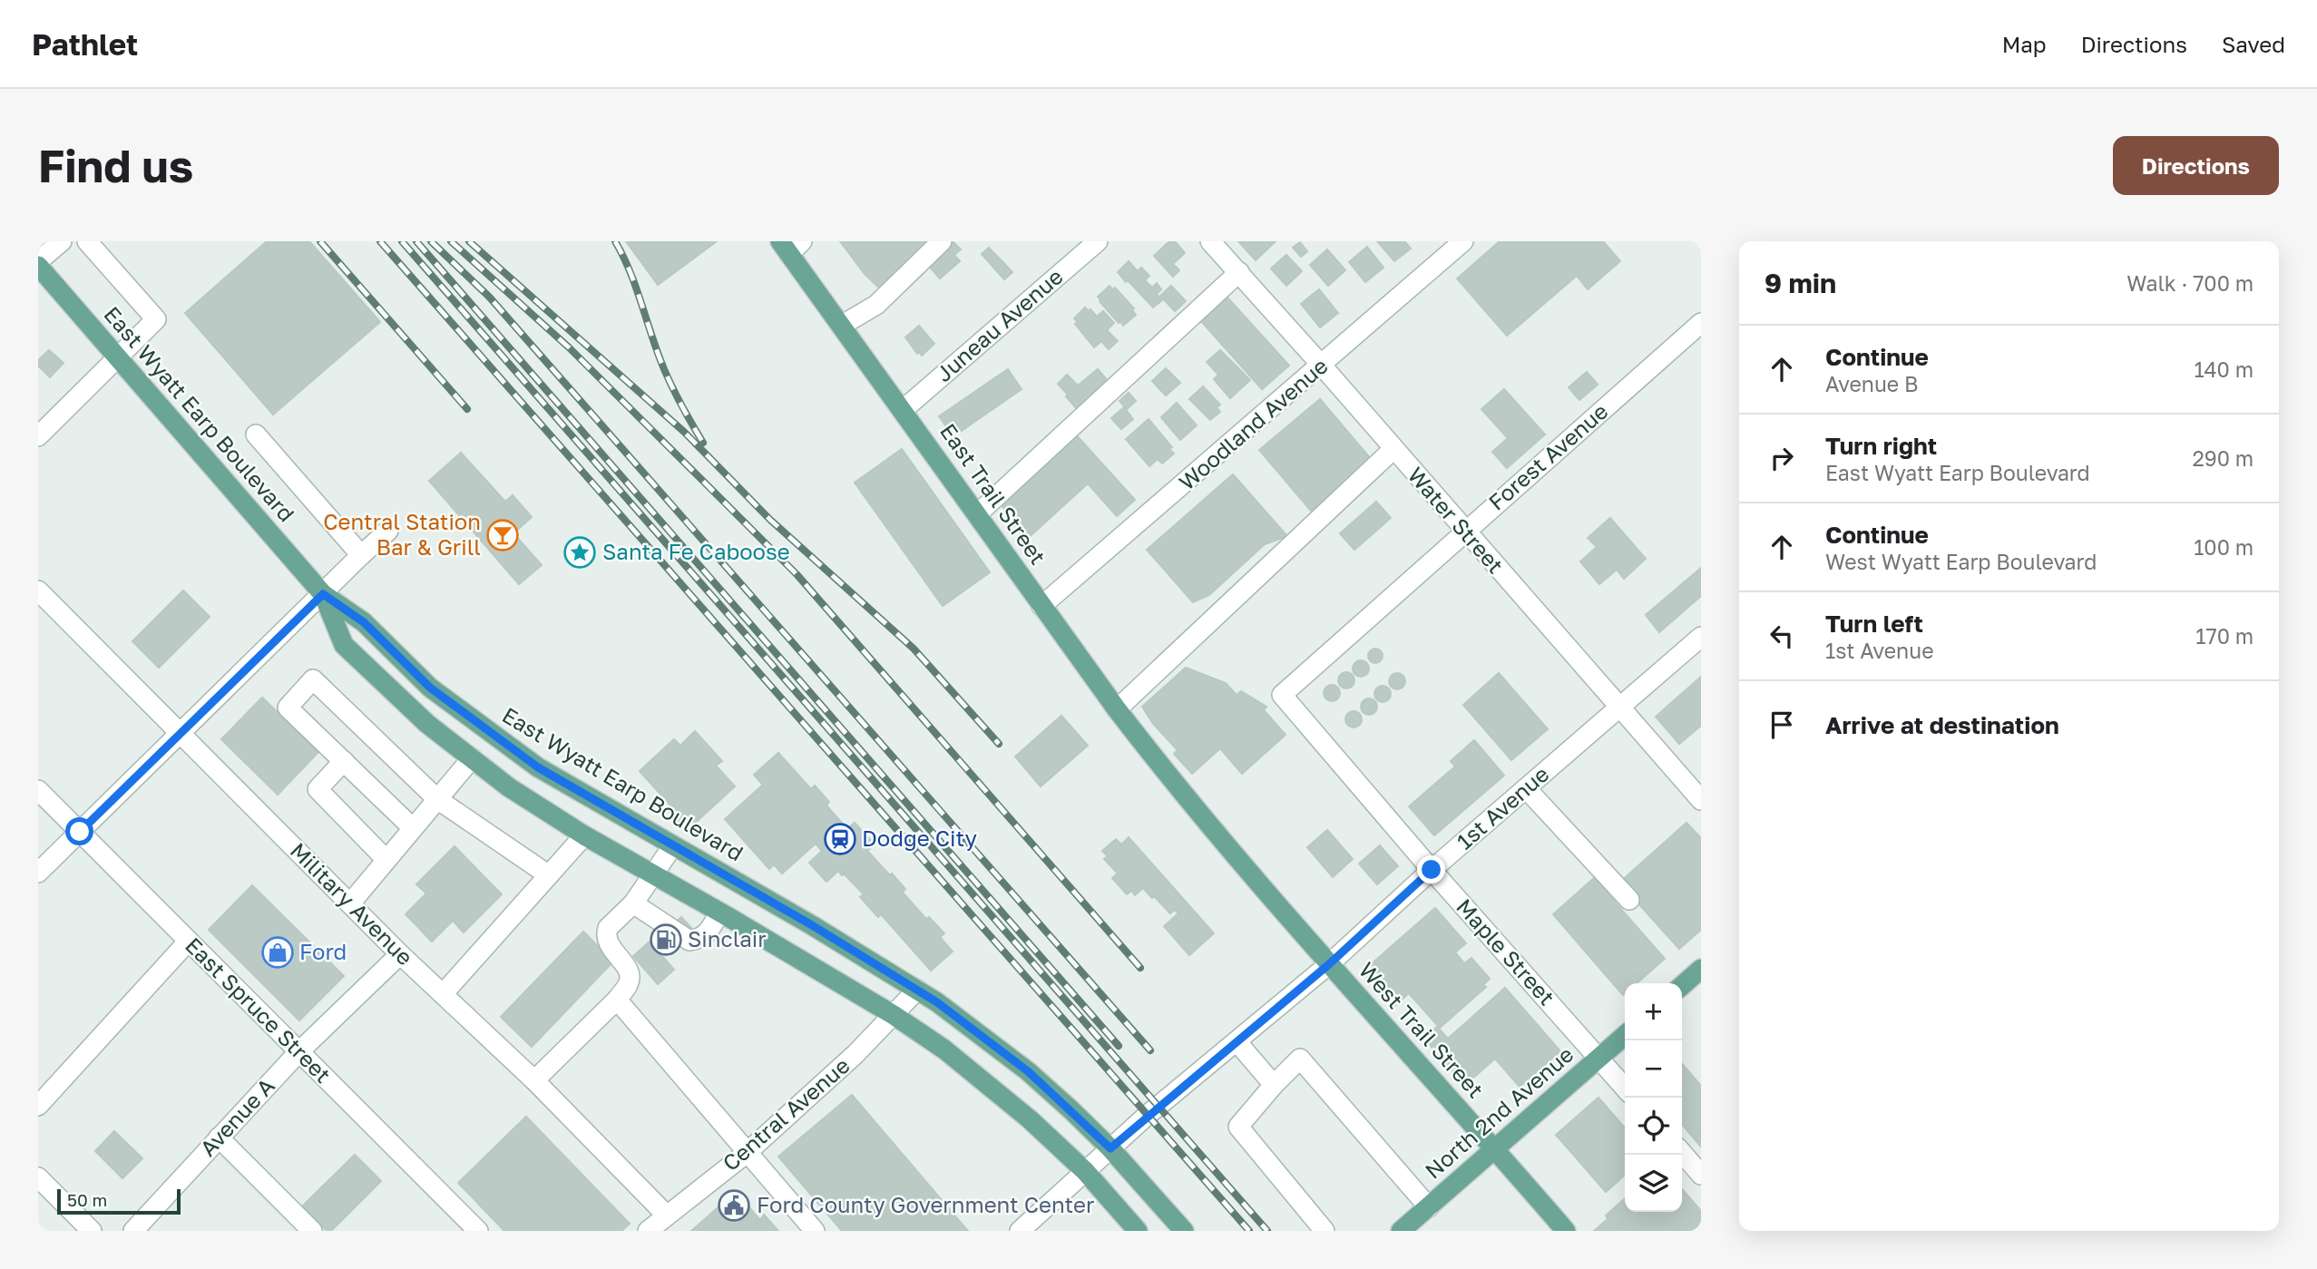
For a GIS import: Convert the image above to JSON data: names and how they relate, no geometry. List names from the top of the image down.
{
  "streets": {
    "main road": [
      "East Wyatt Earp Boulevard",
      "East Trail Street",
      "West Trail Street",
      "North 2nd Avenue"
    ],
    "street": [
      "Juneau Avenue",
      "Woodland Avenue",
      "Forest Avenue",
      "Water Street",
      "1st Avenue",
      "Military Avenue",
      "Maple Street",
      "East Spruce Street",
      "Central Avenue",
      "Avenue A"
    ]
  },
  "crossings": [
    ["Juneau Avenue", "East Trail Street"],
    ["East Wyatt Earp Boulevard", "1st Avenue"],
    ["East Wyatt Earp Boulevard", "Central Avenue"],
    ["Woodland Avenue", "East Trail Street"],
    ["Woodland Avenue", "Water Street"],
    ["Forest Avenue", "Water Street"],
    ["Forest Avenue", "Maple Street"],
    ["East Trail Street", "West Trail Street"],
    ["Water Street", "1st Avenue"],
    ["1st Avenue", "Maple Street"],
    ["1st Avenue", "West Trail Street"],
    ["Military Avenue", "Central Avenue"],
    ["Military Avenue", "Avenue A"],
    ["Maple Street", "North 2nd Avenue"],
    ["East Spruce Street", "Avenue A"],
    ["West Trail Street", "North 2nd Avenue"]
  ],
  "places": {
    "bar": ["Central Station Bar & Grill"],
    "place": ["Santa Fe Caboose"],
    "station": ["Dodge City"],
    "fuel station": ["Sinclair"],
    "shop": ["Ford"],
    "public building": ["Ford County Government Center"]
  },
  "scale_bar": "50 m",
  "page": {
    "header": "Pathlet",
    "nav": ["Map", "Directions", "Saved"],
    "buttons": "Directions",
    "title": "Find us",
    "heading": ["9 min", "Walk · 700 m"],
    "list": [
      ["Continue", "Avenue B", "140 m"],
      ["Turn right", "East Wyatt Earp Boulevard", "290 m"],
      ["Continue", "West Wyatt Earp Boulevard", "100 m"],
      ["Turn left", "1st Avenue", "170 m"],
      "Arrive at destination"
    ],
    "map_buttons": ["+", "−"],
    "scale": "50 m"
  }
}
